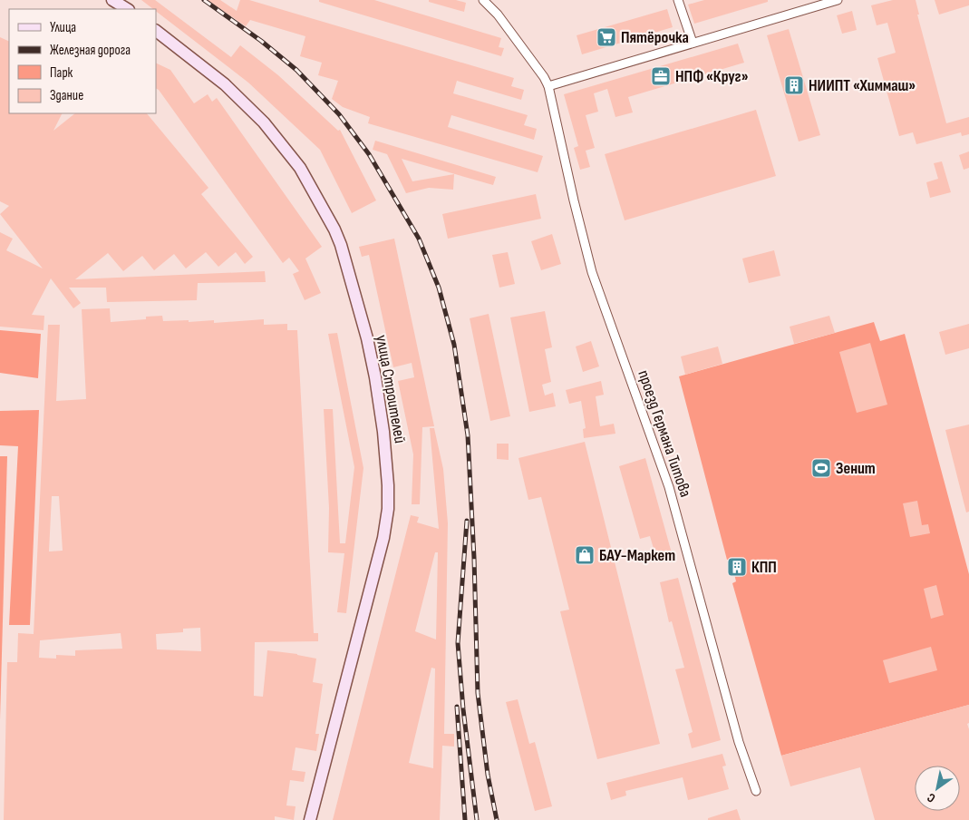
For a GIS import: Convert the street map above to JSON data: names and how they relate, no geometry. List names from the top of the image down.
{
  "streets": {
    "main road": ["улица Строителей"],
    "street": ["проезд Германа Титова"]
  },
  "places": {
    "supermarket": ["Пятёрочка"],
    "office": ["НПФ «Круг»"],
    "building": ["НИИПТ «Химмаш»", "КПП"],
    "sports": ["Зенит"],
    "shop": ["БАУ-Маркет"]
  },
  "legend": [
    "Улица",
    "Железная дорога",
    "Парк",
    "Здание"
  ],
  "north": "bottom left"
}
